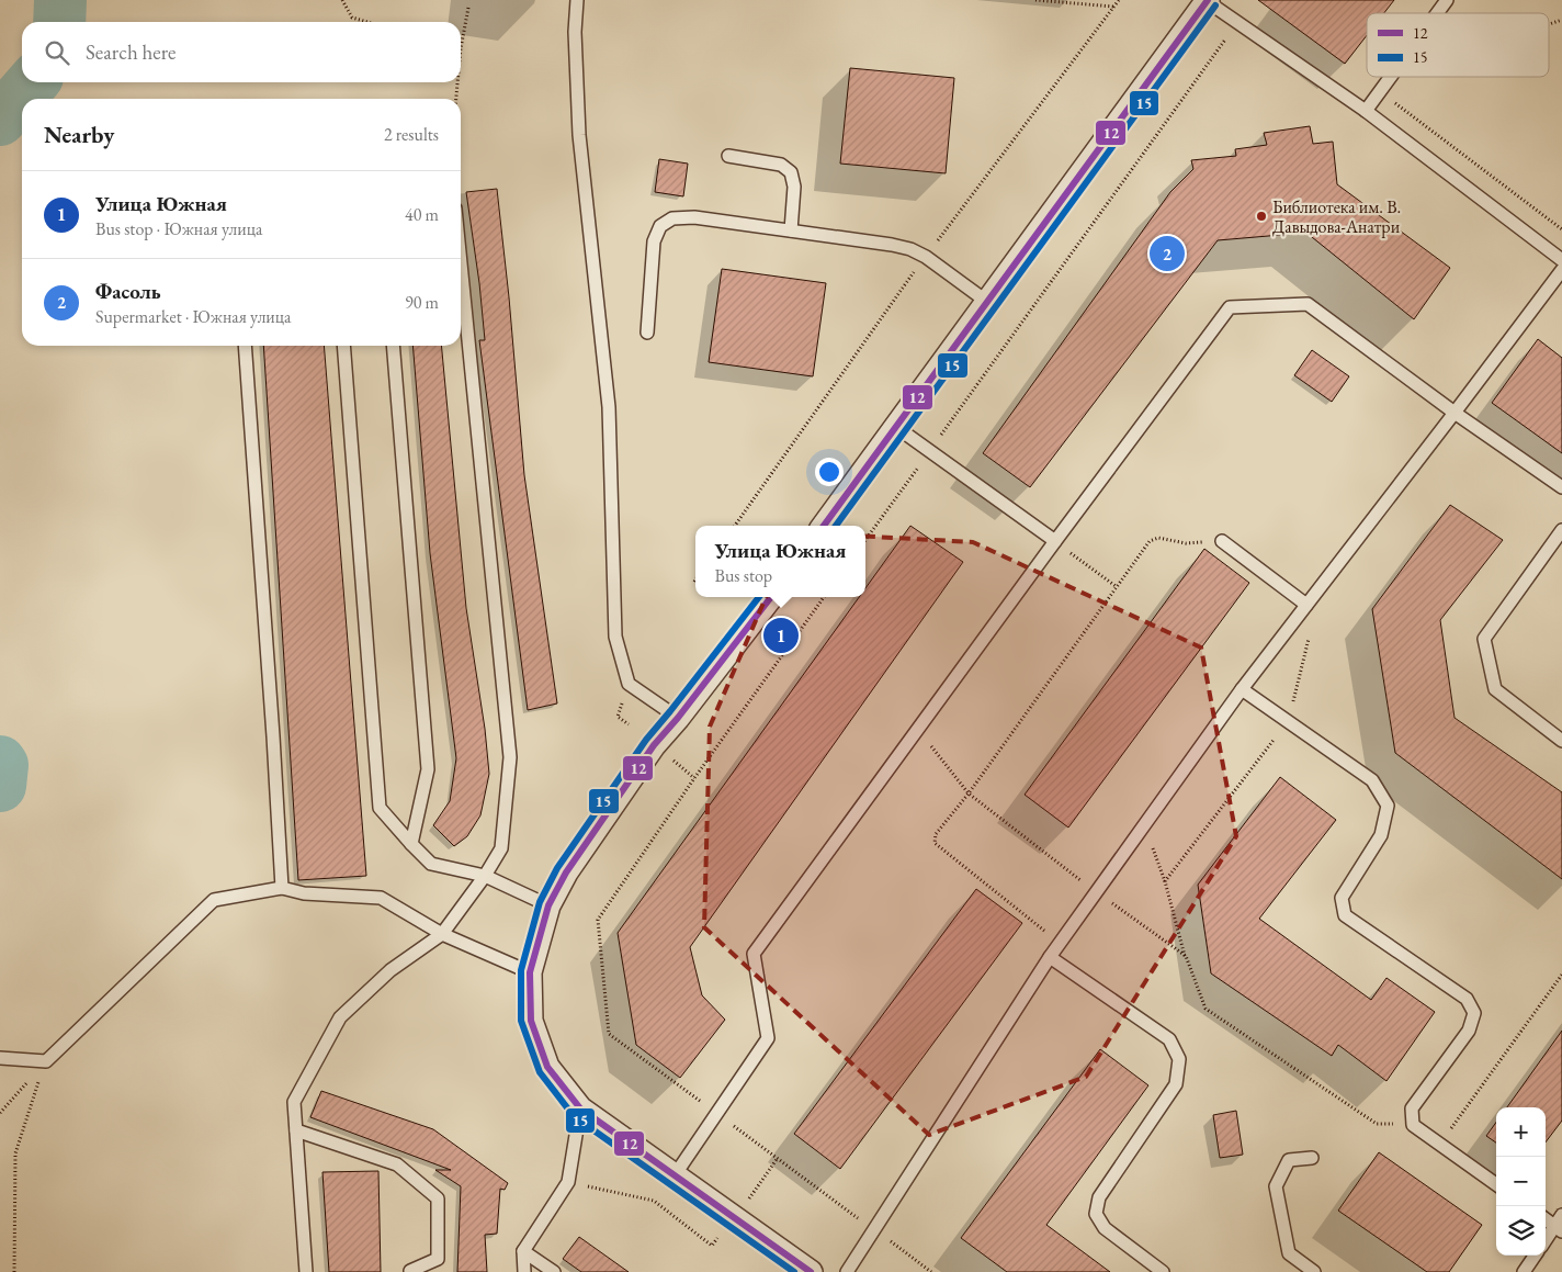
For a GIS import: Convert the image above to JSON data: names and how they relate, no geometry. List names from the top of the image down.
{
  "places": ["Библиотека им. В. Давыдова-Анатри"],
  "lines": ["transit line 12", "transit line 15"],
  "legend": ["12", "15"],
  "page": {
    "search": "Search here",
    "heading": ["Nearby", "2 results"],
    "list": [
      {
        "mark": "1",
        "name": "Улица Южная",
        "note": "Bus stop · Южная улица",
        "value": "40 m"
      },
      {
        "mark": "2",
        "name": "Фасоль",
        "note": "Supermarket · Южная улица",
        "value": "90 m"
      }
    ],
    "pins": ["2", "1"],
    "popup": ["Улица Южная", "Bus stop"],
    "map_buttons": ["+", "−"]
  }
}
